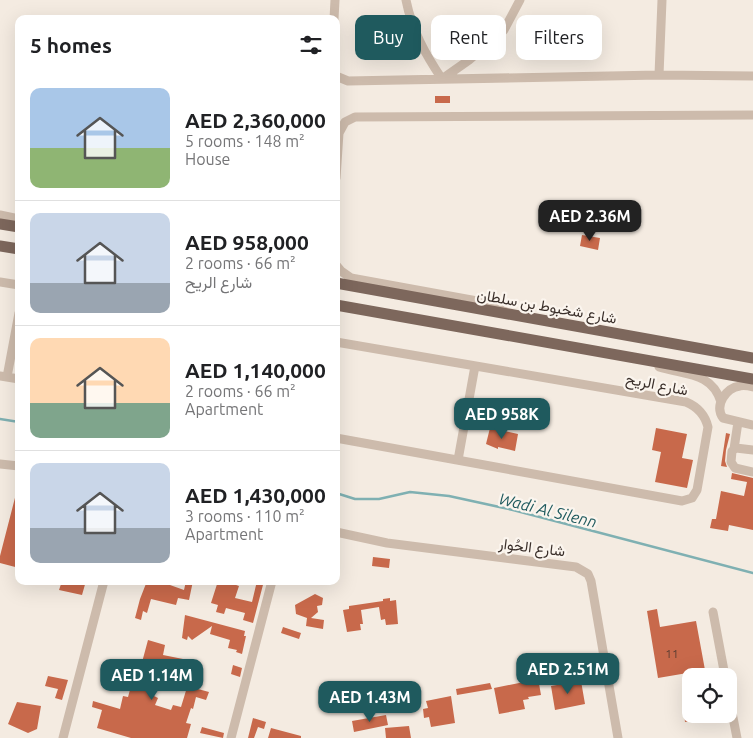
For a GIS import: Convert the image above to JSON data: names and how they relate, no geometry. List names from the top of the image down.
{
  "streets": {
    "main road": ["شارع شخبوط بن سلطان"],
    "street": ["شارع الريح", "شارع الحُوار"]
  },
  "water": ["Wadi Al Silenn"],
  "house_numbers": ["11"],
  "page": {
    "chip": ["Buy", "Rent", "Filters"],
    "heading": "5 homes",
    "list": [
      {
        "name": "AED 2,360,000",
        "note": "5 rooms · 148 m² · House"
      },
      {
        "name": "AED 958,000",
        "note": "2 rooms · 66 m² · شارع الريح"
      },
      {
        "name": "AED 1,140,000",
        "note": "2 rooms · 66 m² · Apartment"
      },
      {
        "name": "AED 1,430,000",
        "note": "3 rooms · 110 m² · Apartment"
      }
    ],
    "price": [
      "AED 2.36M",
      "AED 958K",
      "AED 2.51M",
      "AED 1.14M",
      "AED 1.43M"
    ]
  }
}
